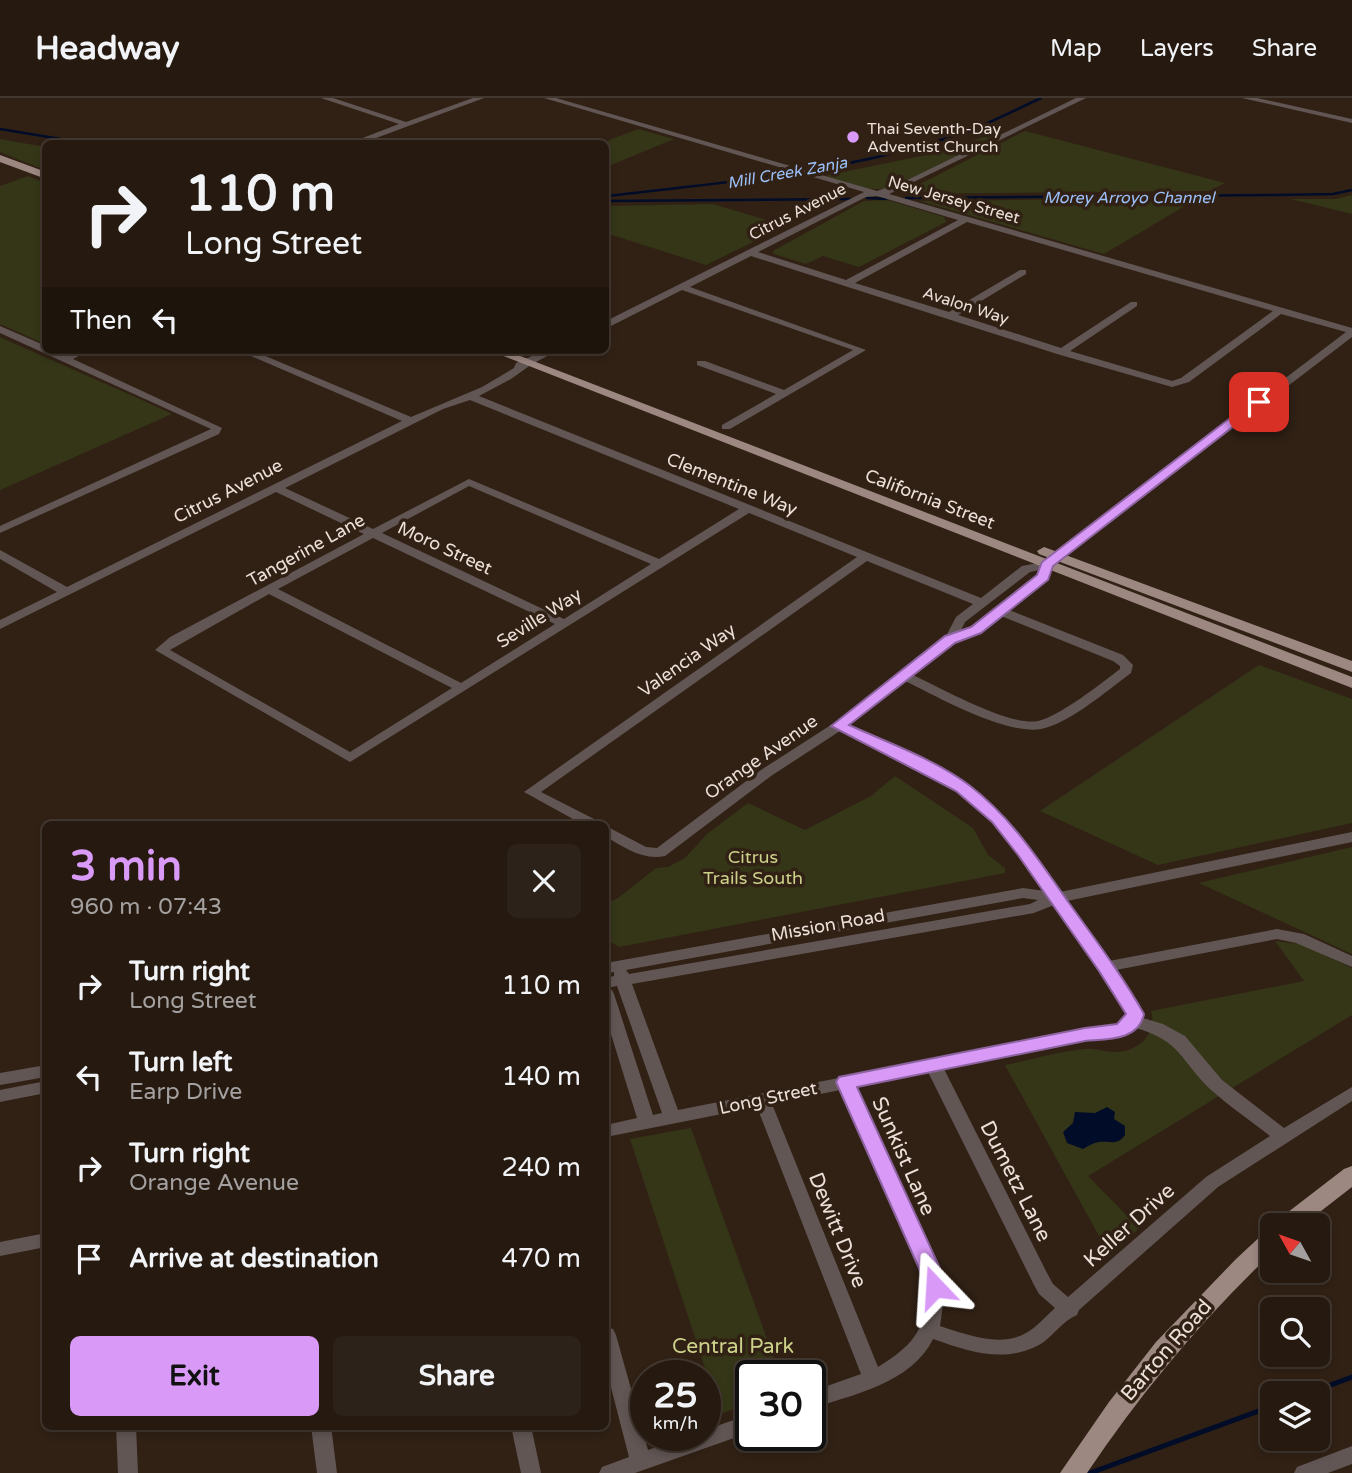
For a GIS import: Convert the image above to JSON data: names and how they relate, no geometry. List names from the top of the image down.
{
  "streets": {
    "main road": ["California Street", "Barton Road"],
    "street": [
      "New Jersey Street",
      "Citrus Avenue",
      "Avalon Way",
      "Clementine Way",
      "Moro Street",
      "Tangerine Lane",
      "Seville Way",
      "Valencia Way",
      "Orange Avenue",
      "Mission Road",
      "Long Street",
      "Sunkist Lane",
      "Dumetz Lane",
      "Keller Drive",
      "Dewitt Drive"
    ]
  },
  "crossings": [
    ["New Jersey Street", "Citrus Avenue"],
    ["New Jersey Street", "Avalon Way"],
    ["New Jersey Street", "Orange Avenue"],
    ["Citrus Avenue", "Avalon Way"],
    ["Citrus Avenue", "Clementine Way"],
    ["Citrus Avenue", "California Street"],
    ["Citrus Avenue", "Moro Street"],
    ["Clementine Way", "Seville Way"],
    ["Clementine Way", "Valencia Way"],
    ["Clementine Way", "Orange Avenue"],
    ["California Street", "Orange Avenue"],
    ["Moro Street", "Tangerine Lane"],
    ["Moro Street", "Seville Way"],
    ["Tangerine Lane", "Seville Way"],
    ["Long Street", "Sunkist Lane"],
    ["Long Street", "Dumetz Lane"],
    ["Long Street", "Dewitt Drive"],
    ["Sunkist Lane", "Keller Drive"],
    ["Dumetz Lane", "Keller Drive"]
  ],
  "water": ["Mill Creek Zanja", "Morey Arroyo Channel"],
  "parks": ["Citrus Trails South", "Central Park"],
  "places": ["Thai Seventh-Day Adventist Church"],
  "north": "top left",
  "page": {
    "header": "Headway",
    "nav": ["Map", "Layers", "Share"],
    "turn": ["110 m", "Long Street"],
    "then": "Then",
    "heading": ["3 min", "960 m · 07:43"],
    "list": [
      {
        "name": "Turn right",
        "note": "Long Street",
        "value": "110 m"
      },
      {
        "name": "Turn left",
        "note": "Earp Drive",
        "value": "140 m"
      },
      {
        "name": "Turn right",
        "note": "Orange Avenue",
        "value": "240 m"
      },
      {
        "name": "Arrive at destination",
        "value": "470 m"
      }
    ],
    "buttons": ["Exit", "Share"],
    "speed": "25 km/h",
    "limit": "30"
  }
}
